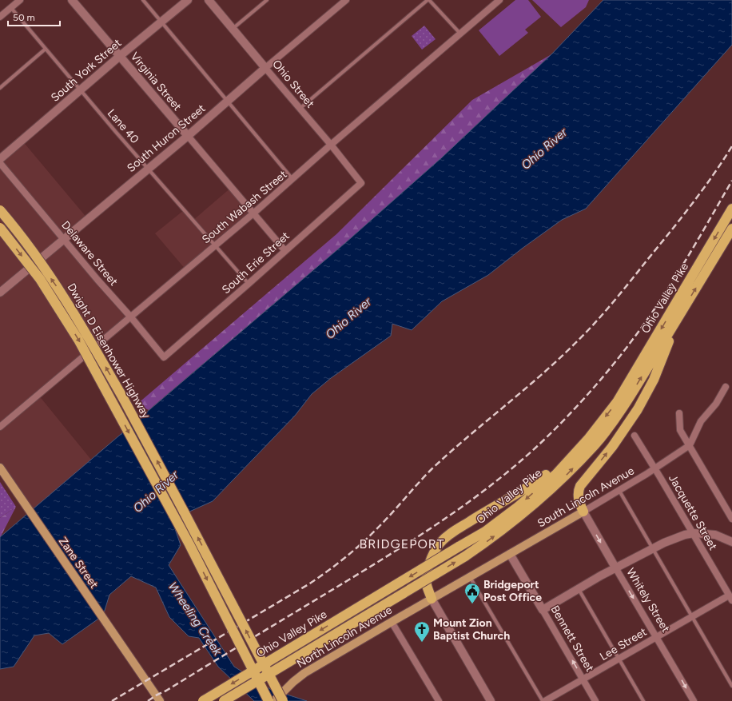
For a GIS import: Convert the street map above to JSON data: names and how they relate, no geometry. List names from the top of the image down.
{
  "streets": {
    "highway": ["Ohio Valley Pike", "Dwight D Eisenhower Highway"],
    "main road": ["South Lincoln Avenue", "Zane Street", "North Lincoln Avenue"],
    "street": [
      "South York Street",
      "Virginia Street",
      "Ohio Street",
      "South Huron Street",
      "South Wabash Street",
      "Delaware Street",
      "South Erie Street",
      "Jacquette Street",
      "Whitely Street",
      "Bennett Street",
      "Lee Street"
    ],
    "lane": ["Lane 40"]
  },
  "crossings": [
    ["South York Street", "Virginia Street"],
    ["South York Street", "Lane 40"],
    ["Virginia Street", "South Huron Street"],
    ["Virginia Street", "South Wabash Street"],
    ["Virginia Street", "South Erie Street"],
    ["Ohio Street", "South Huron Street"],
    ["Ohio Street", "South Wabash Street"],
    ["Ohio Street", "South Erie Street"],
    ["Lane 40", "South Huron Street"],
    ["Lane 40", "South Wabash Street"],
    ["Lane 40", "South Erie Street"],
    ["South Huron Street", "Delaware Street"],
    ["South Wabash Street", "Delaware Street"],
    ["Delaware Street", "South Erie Street"],
    ["South Lincoln Avenue", "Jacquette Street"],
    ["South Lincoln Avenue", "Whitely Street"],
    ["South Lincoln Avenue", "North Lincoln Avenue"],
    ["South Lincoln Avenue", "Bennett Street"],
    ["Jacquette Street", "Lee Street"],
    ["Whitely Street", "Lee Street"],
    ["Bennett Street", "Lee Street"]
  ],
  "one_way": ["Whitely Street", "Bennett Street"],
  "districts": ["BRIDGEPORT"],
  "water": ["Ohio River", "Wheeling Creek"],
  "places": {
    "public building": ["Bridgeport Post Office"],
    "church": ["Mount Zion Baptist Church"]
  },
  "scale_bar": "50 m"
}
